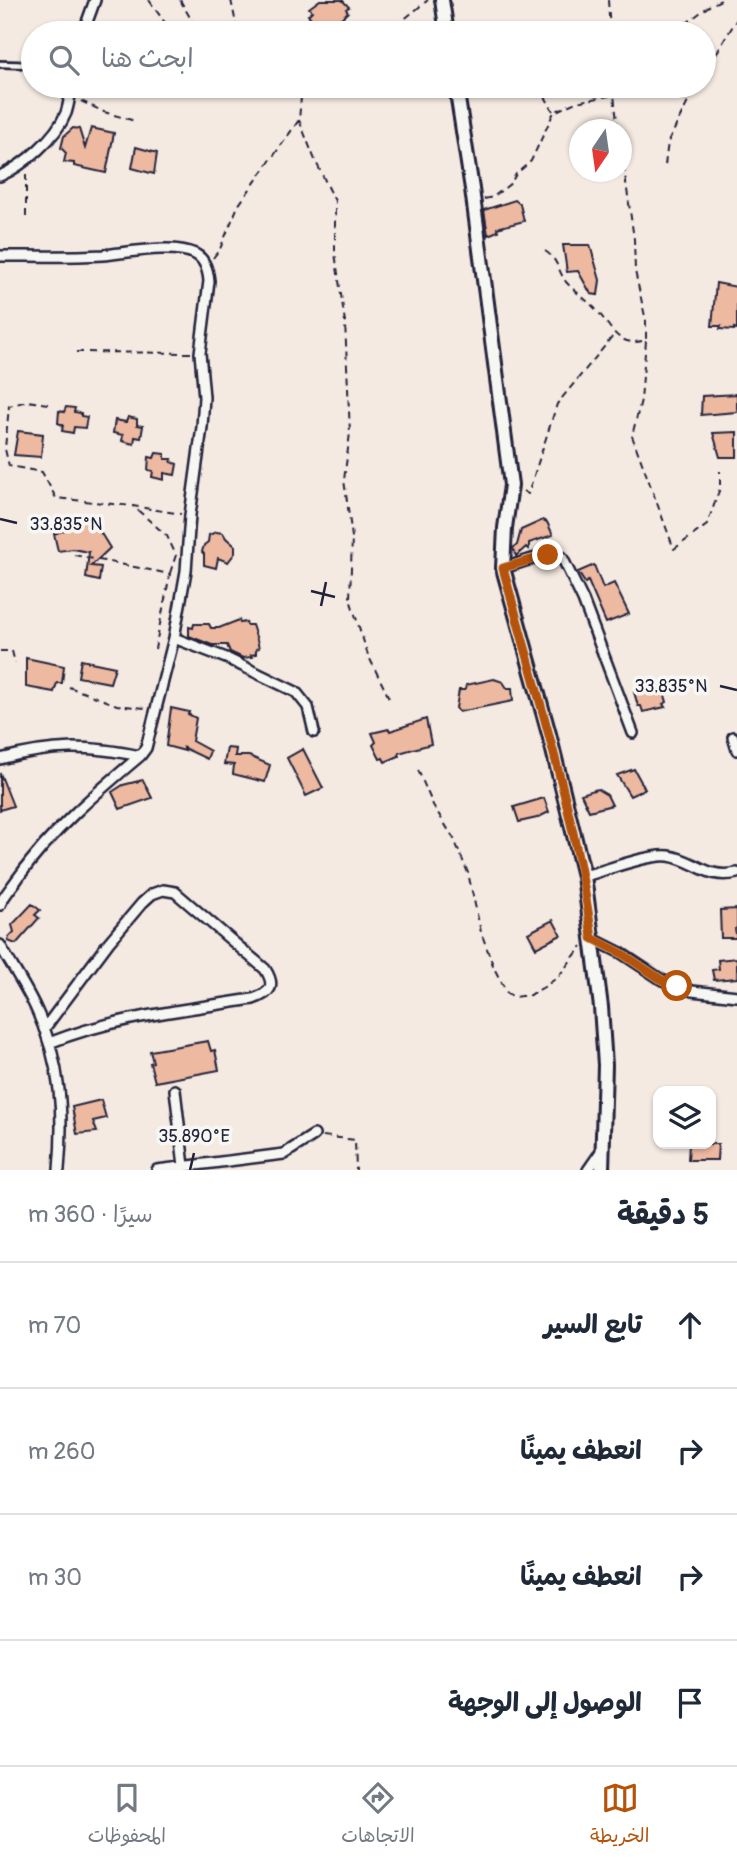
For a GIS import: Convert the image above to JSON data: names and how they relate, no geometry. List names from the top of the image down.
{
  "north": "bottom",
  "page": {
    "search": "ابحث هنا",
    "heading": ["5 دقيقة", "سيرًا · 360 m"],
    "list": [
      ["تابع السير", "70 m"],
      ["انعطف يمينًا", "260 m"],
      ["انعطف يمينًا", "30 m"],
      "الوصول إلى الوجهة"
    ],
    "nav": ["الخريطة", "الاتجاهات", "المحفوظات"]
  },
  "coordinates": ["33.835°N", "35.890°E"]
}
